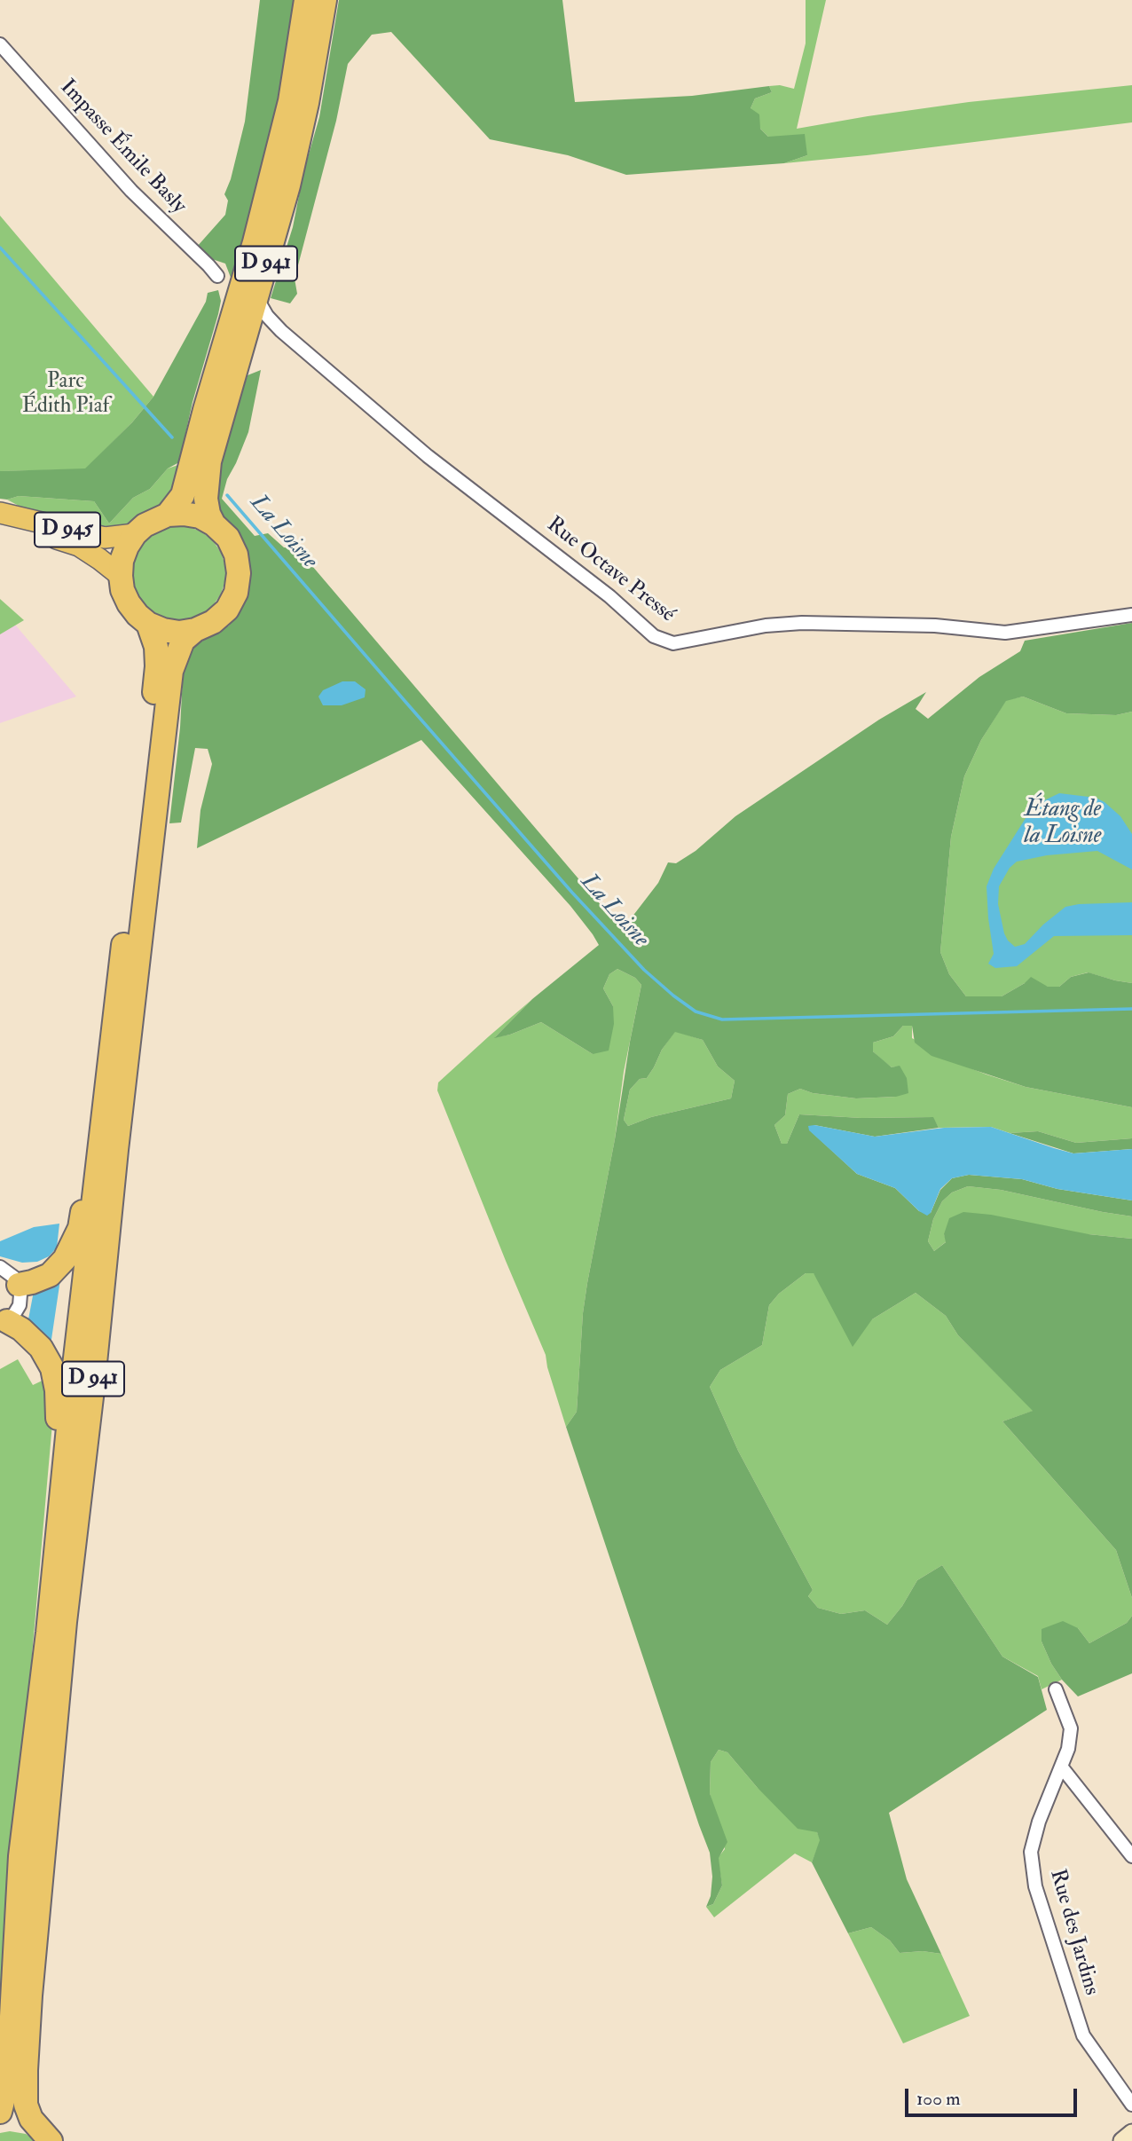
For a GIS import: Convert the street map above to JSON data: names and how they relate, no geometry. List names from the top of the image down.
{
  "streets": {
    "highway": ["D 941"],
    "main road": ["D 945"],
    "street": ["Impasse Émile Basly", "Rue Octave Pressé", "Rue des Jardins"]
  },
  "crossings": [
    ["D 941", "D 945"],
    ["D 941", "Rue Octave Pressé"]
  ],
  "water": ["La Loisne", "Étang de la Loisne"],
  "parks": ["Parc Édith Piaf"],
  "scale_bar": "100 m"
}
